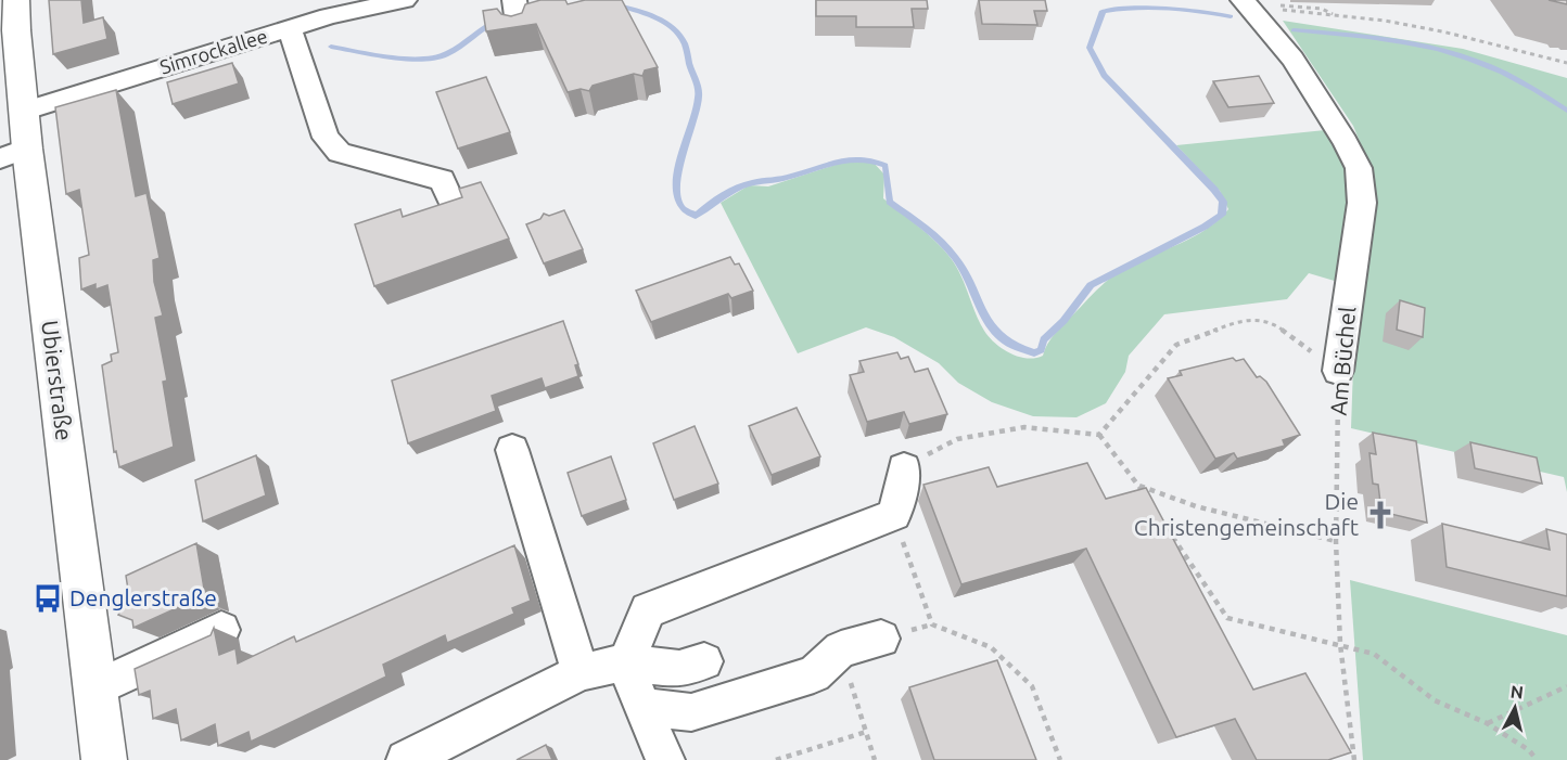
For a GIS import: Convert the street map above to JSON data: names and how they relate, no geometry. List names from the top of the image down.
{
  "streets": {
    "main road": ["Ubierstraße"],
    "street": ["Simrockallee", "Am Büchel"]
  },
  "crossings": [
    ["Simrockallee", "Ubierstraße"]
  ],
  "places": {
    "church": ["Die Christengemeinschaft"],
    "bus stop": ["Denglerstraße"]
  },
  "north": "top"
}
